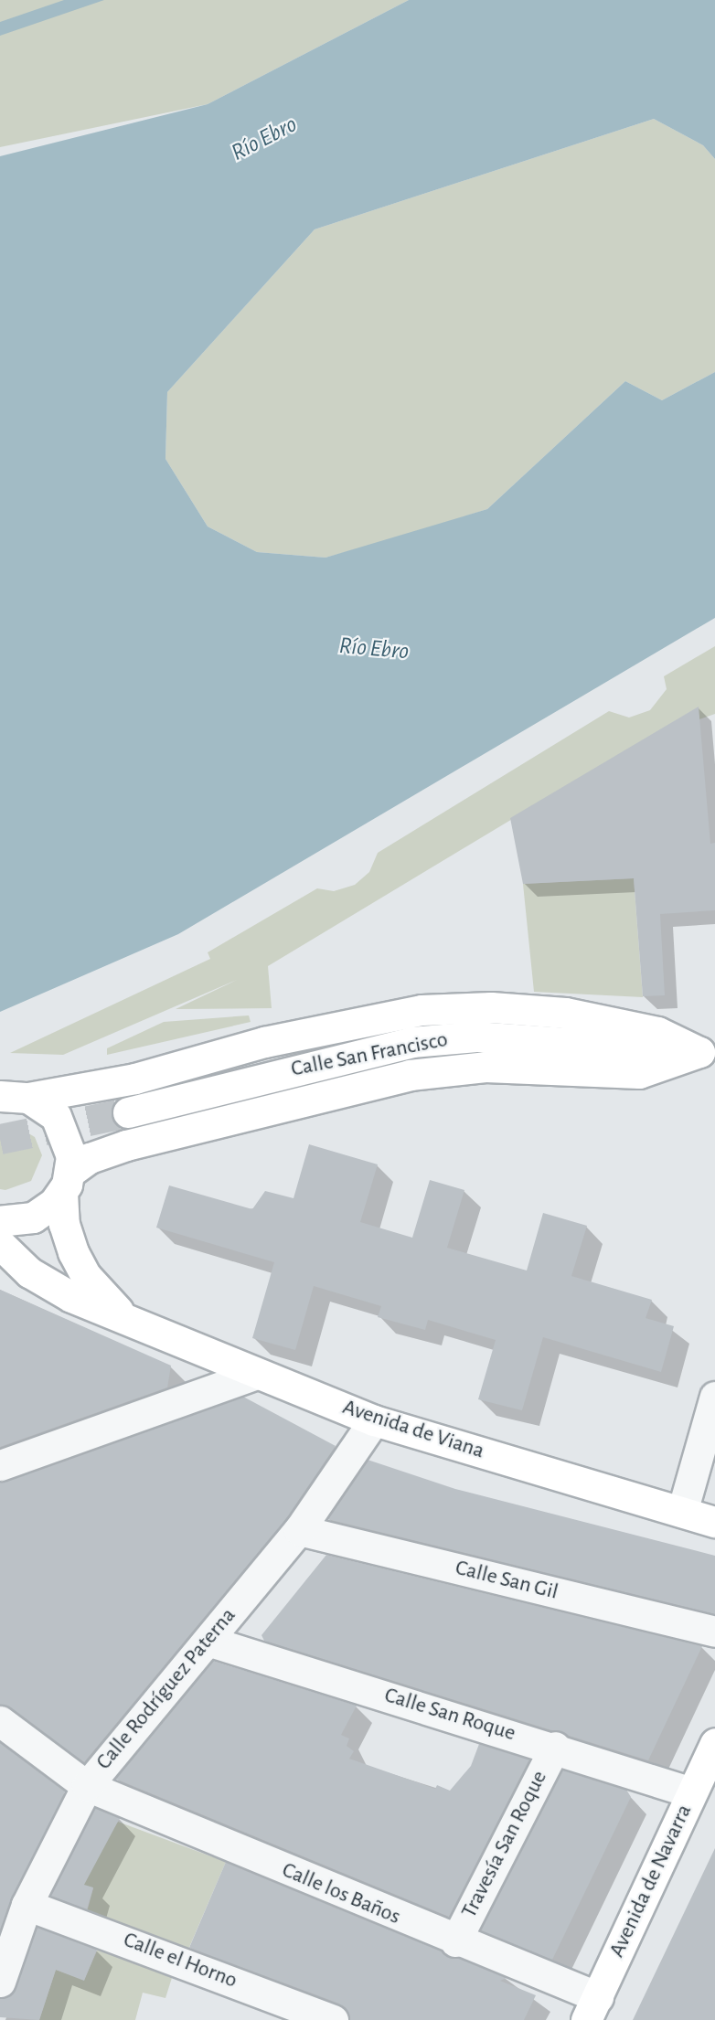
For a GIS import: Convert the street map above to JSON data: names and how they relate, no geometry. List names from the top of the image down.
{
  "streets": {
    "main road": ["Calle San Francisco", "Avenida de Viana", "Avenida de Navarra"],
    "street": [
      "Calle San Gil",
      "Calle Rodríguez Paterna",
      "Calle San Roque",
      "Travesía San Roque",
      "Calle los Baños",
      "Calle el Horno"
    ]
  },
  "crossings": [
    ["Avenida de Viana", "Calle Rodríguez Paterna"],
    ["Calle San Gil", "Calle Rodríguez Paterna"],
    ["Calle Rodríguez Paterna", "Calle San Roque"],
    ["Calle Rodríguez Paterna", "Calle los Baños"],
    ["Calle Rodríguez Paterna", "Calle el Horno"],
    ["Calle San Roque", "Travesía San Roque"],
    ["Calle San Roque", "Avenida de Navarra"],
    ["Travesía San Roque", "Calle los Baños"],
    ["Avenida de Navarra", "Calle los Baños"]
  ],
  "water": ["Río Ebro"]
}
